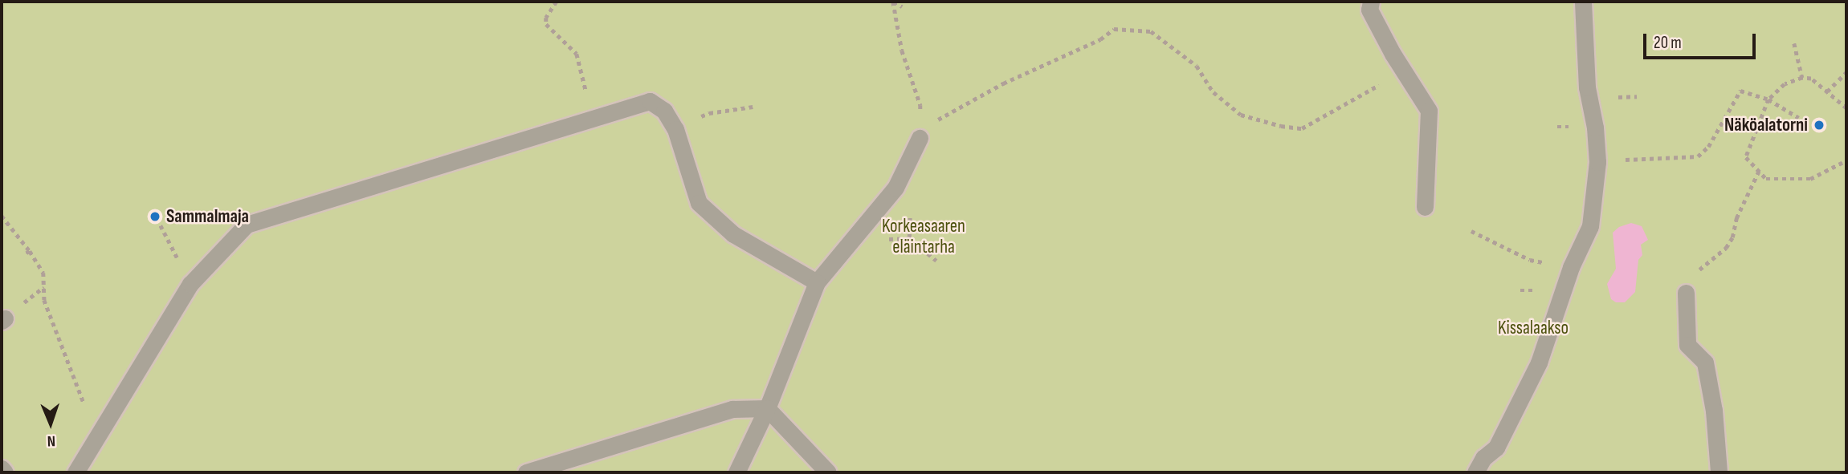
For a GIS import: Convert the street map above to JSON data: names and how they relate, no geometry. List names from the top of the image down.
{
  "parks": ["Korkeasaaren eläintarha", "Kissalaakso"],
  "places": ["Näköalatorni", "Sammalmaja"],
  "scale_bar": "20 m",
  "north": "bottom"
}
